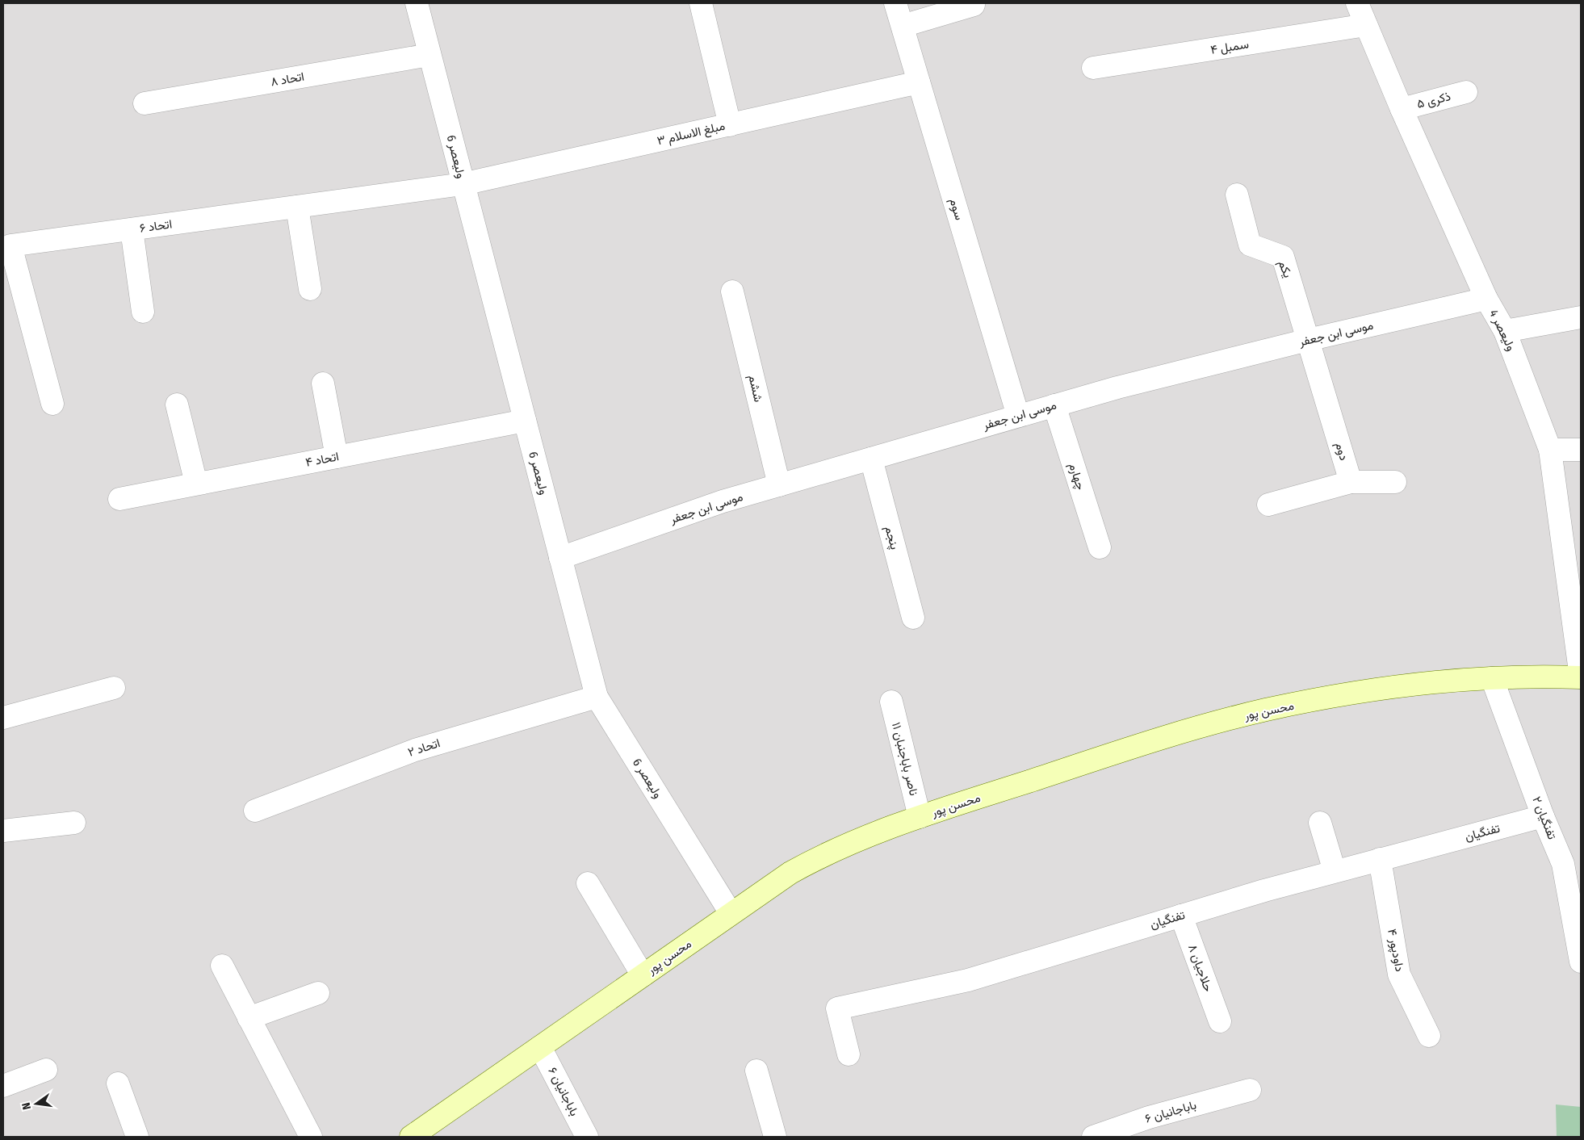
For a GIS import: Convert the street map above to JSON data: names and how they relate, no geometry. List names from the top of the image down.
{
  "streets": {
    "main road": ["محسن پور"],
    "street": [
      "سمبل ۴",
      "اتحاد ۸",
      "ذکری ۵",
      "مبلغ الاسلام ۳",
      "ولیعصر 6",
      "سوم",
      "اتحاد ۶",
      "یکم",
      "ولیعصر 4",
      "موسی ابن جعفر",
      "ششم",
      "دوم",
      "اتحاد ۴",
      "چهارم",
      "پنجم",
      "اتحاد ۲",
      "ناصر باباجنبان ۱۱",
      "تفنگیان ۲",
      "تفنگیان",
      "داودپور ۴",
      "حلاجیان ۸",
      "باباجانیان ۶"
    ]
  },
  "crossings": [
    ["سمبل ۴", "ولیعصر 4"],
    ["اتحاد ۸", "ولیعصر 6"],
    ["ذکری ۵", "ولیعصر 4"],
    ["مبلغ الاسلام ۳", "ولیعصر 6"],
    ["مبلغ الاسلام ۳", "سوم"],
    ["مبلغ الاسلام ۳", "اتحاد ۶"],
    ["ولیعصر 6", "اتحاد ۶"],
    ["ولیعصر 6", "موسی ابن جعفر"],
    ["ولیعصر 6", "اتحاد ۴"],
    ["ولیعصر 6", "محسن پور"],
    ["ولیعصر 6", "اتحاد ۲"],
    ["سوم", "موسی ابن جعفر"],
    ["یکم", "موسی ابن جعفر"],
    ["یکم", "دوم"],
    ["ولیعصر 4", "موسی ابن جعفر"],
    ["ولیعصر 4", "محسن پور"],
    ["موسی ابن جعفر", "ششم"],
    ["موسی ابن جعفر", "دوم"],
    ["موسی ابن جعفر", "چهارم"],
    ["موسی ابن جعفر", "پنجم"],
    ["محسن پور", "ناصر باباجنبان ۱۱"],
    ["محسن پور", "تفنگیان ۲"],
    ["محسن پور", "باباجانیان ۶"],
    ["تفنگیان ۲", "تفنگیان"],
    ["تفنگیان", "داودپور ۴"],
    ["تفنگیان", "حلاجیان ۸"]
  ],
  "north": "left"
}
